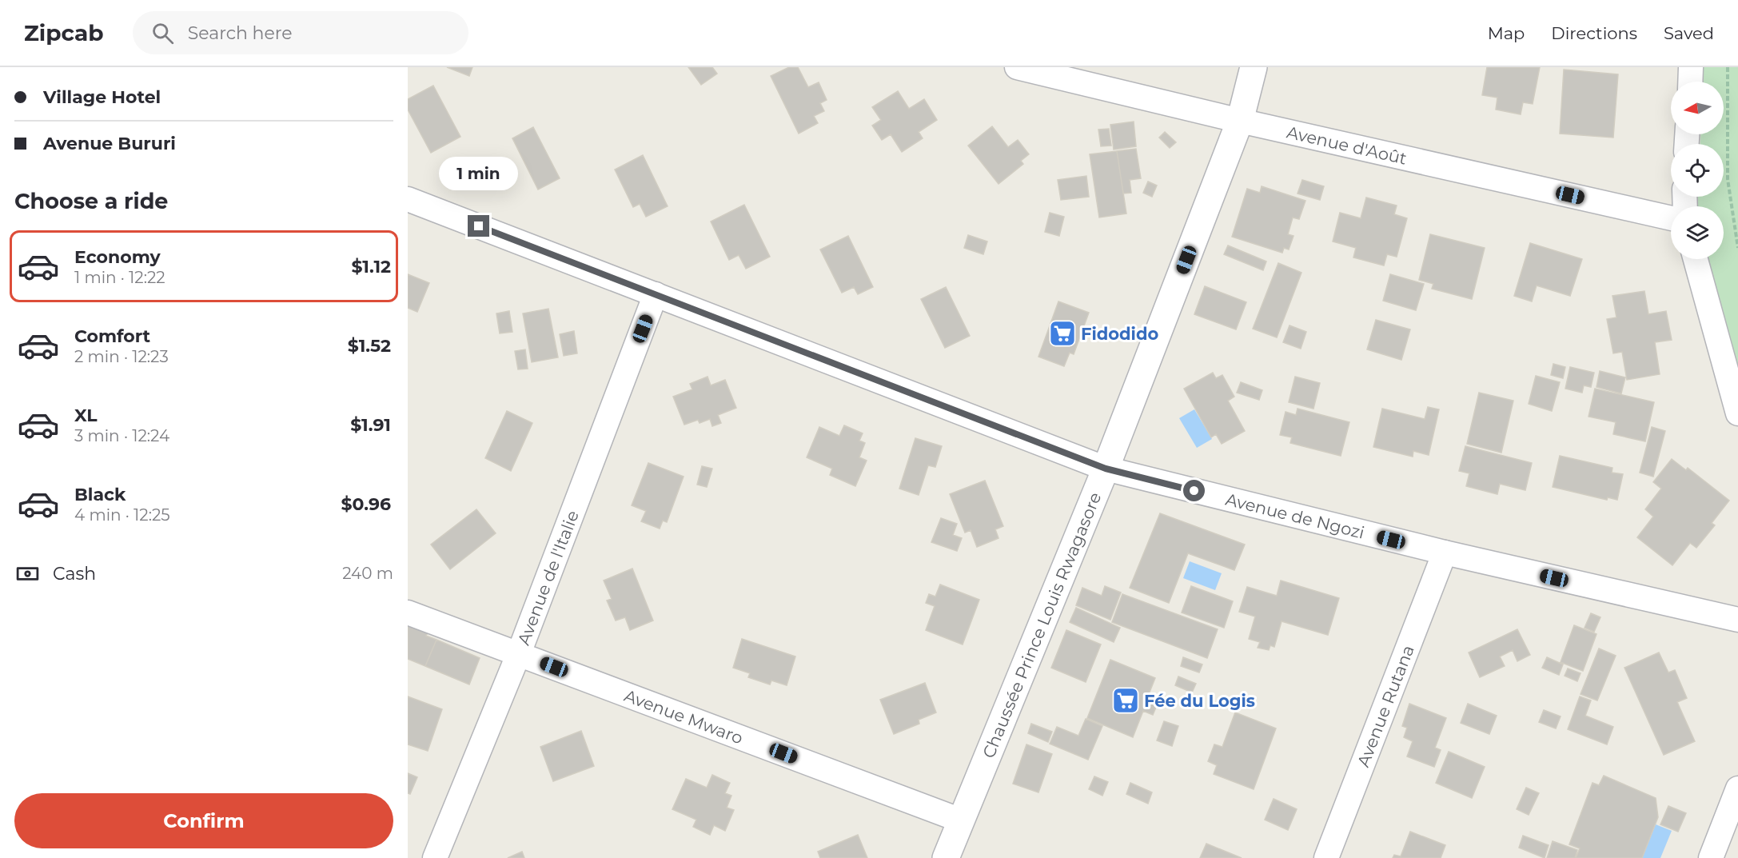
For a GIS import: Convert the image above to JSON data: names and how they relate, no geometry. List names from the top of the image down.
{
  "streets": {
    "street": [
      "Avenue d'Août",
      "Avenue de Ngozi",
      "Avenue de l'Italie",
      "Chaussée Prince Louis Rwagasore",
      "Avenue Rutana",
      "Avenue Mwaro"
    ]
  },
  "crossings": [
    ["Avenue d'Août", "Chaussée Prince Louis Rwagasore"],
    ["Avenue de Ngozi", "Avenue de l'Italie"],
    ["Avenue de Ngozi", "Chaussée Prince Louis Rwagasore"],
    ["Avenue de Ngozi", "Avenue Rutana"],
    ["Avenue de l'Italie", "Avenue Mwaro"],
    ["Chaussée Prince Louis Rwagasore", "Avenue Mwaro"]
  ],
  "places": {
    "supermarket": ["Fidodido", "Fée du Logis"]
  },
  "north": "left",
  "page": {
    "header": "Zipcab",
    "search": "Search here",
    "nav": ["Map", "Directions", "Saved"],
    "banner": ["Village Hotel", "Avenue Bururi"],
    "bubble": "1 min",
    "heading": "Choose a ride",
    "list": [
      {
        "name": "Economy",
        "note": "1 min · 12:22",
        "value": "$1.12"
      },
      {
        "name": "Comfort",
        "note": "2 min · 12:23",
        "value": "$1.52"
      },
      {
        "name": "XL",
        "note": "3 min · 12:24",
        "value": "$1.91"
      },
      {
        "name": "Black",
        "note": "4 min · 12:25",
        "value": "$0.96"
      }
    ],
    "pay": ["Cash", "240 m"],
    "buttons": "Confirm"
  }
}
